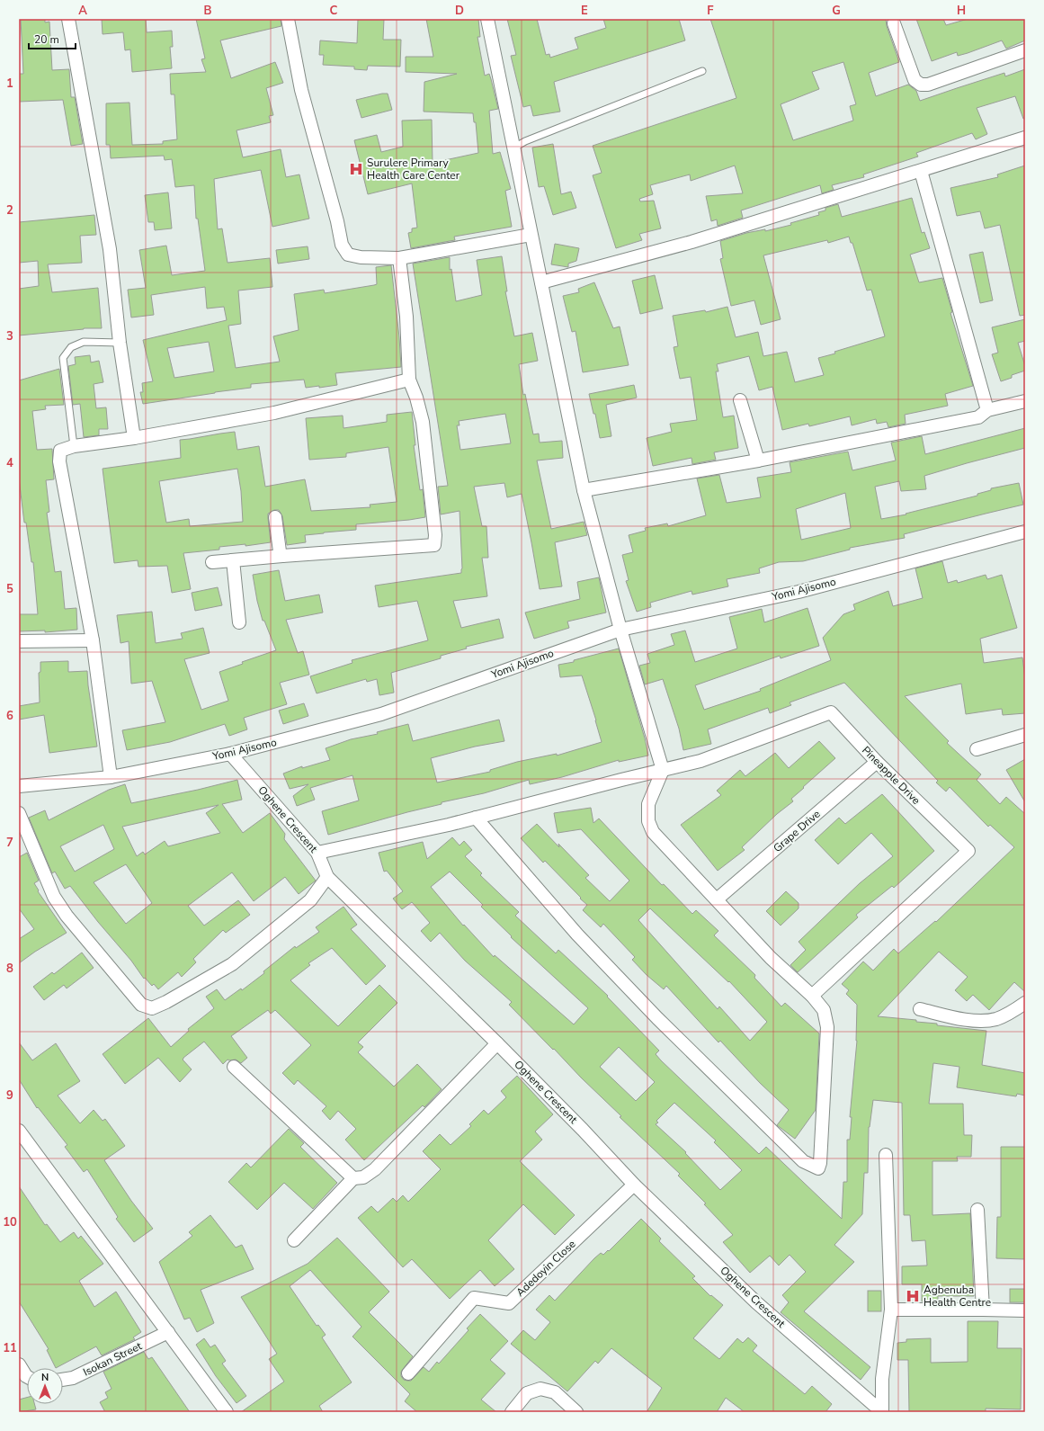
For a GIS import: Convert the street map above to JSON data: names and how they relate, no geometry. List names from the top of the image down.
{
  "streets": {
    "street": [
      "Yomi Ajisomo",
      "Pineapple Drive",
      "Oghene Crescent",
      "Grape Drive",
      "Adedoyin Close",
      "Isokan Street"
    ]
  },
  "crossings": [
    ["Yomi Ajisomo", "Oghene Crescent"],
    ["Pineapple Drive", "Grape Drive"],
    ["Oghene Crescent", "Adedoyin Close"]
  ],
  "places": {
    "hospital": ["Surulere Primary Health Care Center", "Agbenuba Health Centre"]
  },
  "scale_bar": "20 m",
  "north": "top",
  "grid": {
    "columns": [
      "A",
      "B",
      "C",
      "D",
      "E",
      "F",
      "G",
      "H"
    ],
    "rows": [
      "1",
      "2",
      "3",
      "4",
      "5",
      "6",
      "7",
      "8",
      "9",
      "10",
      "11"
    ]
  }
}
